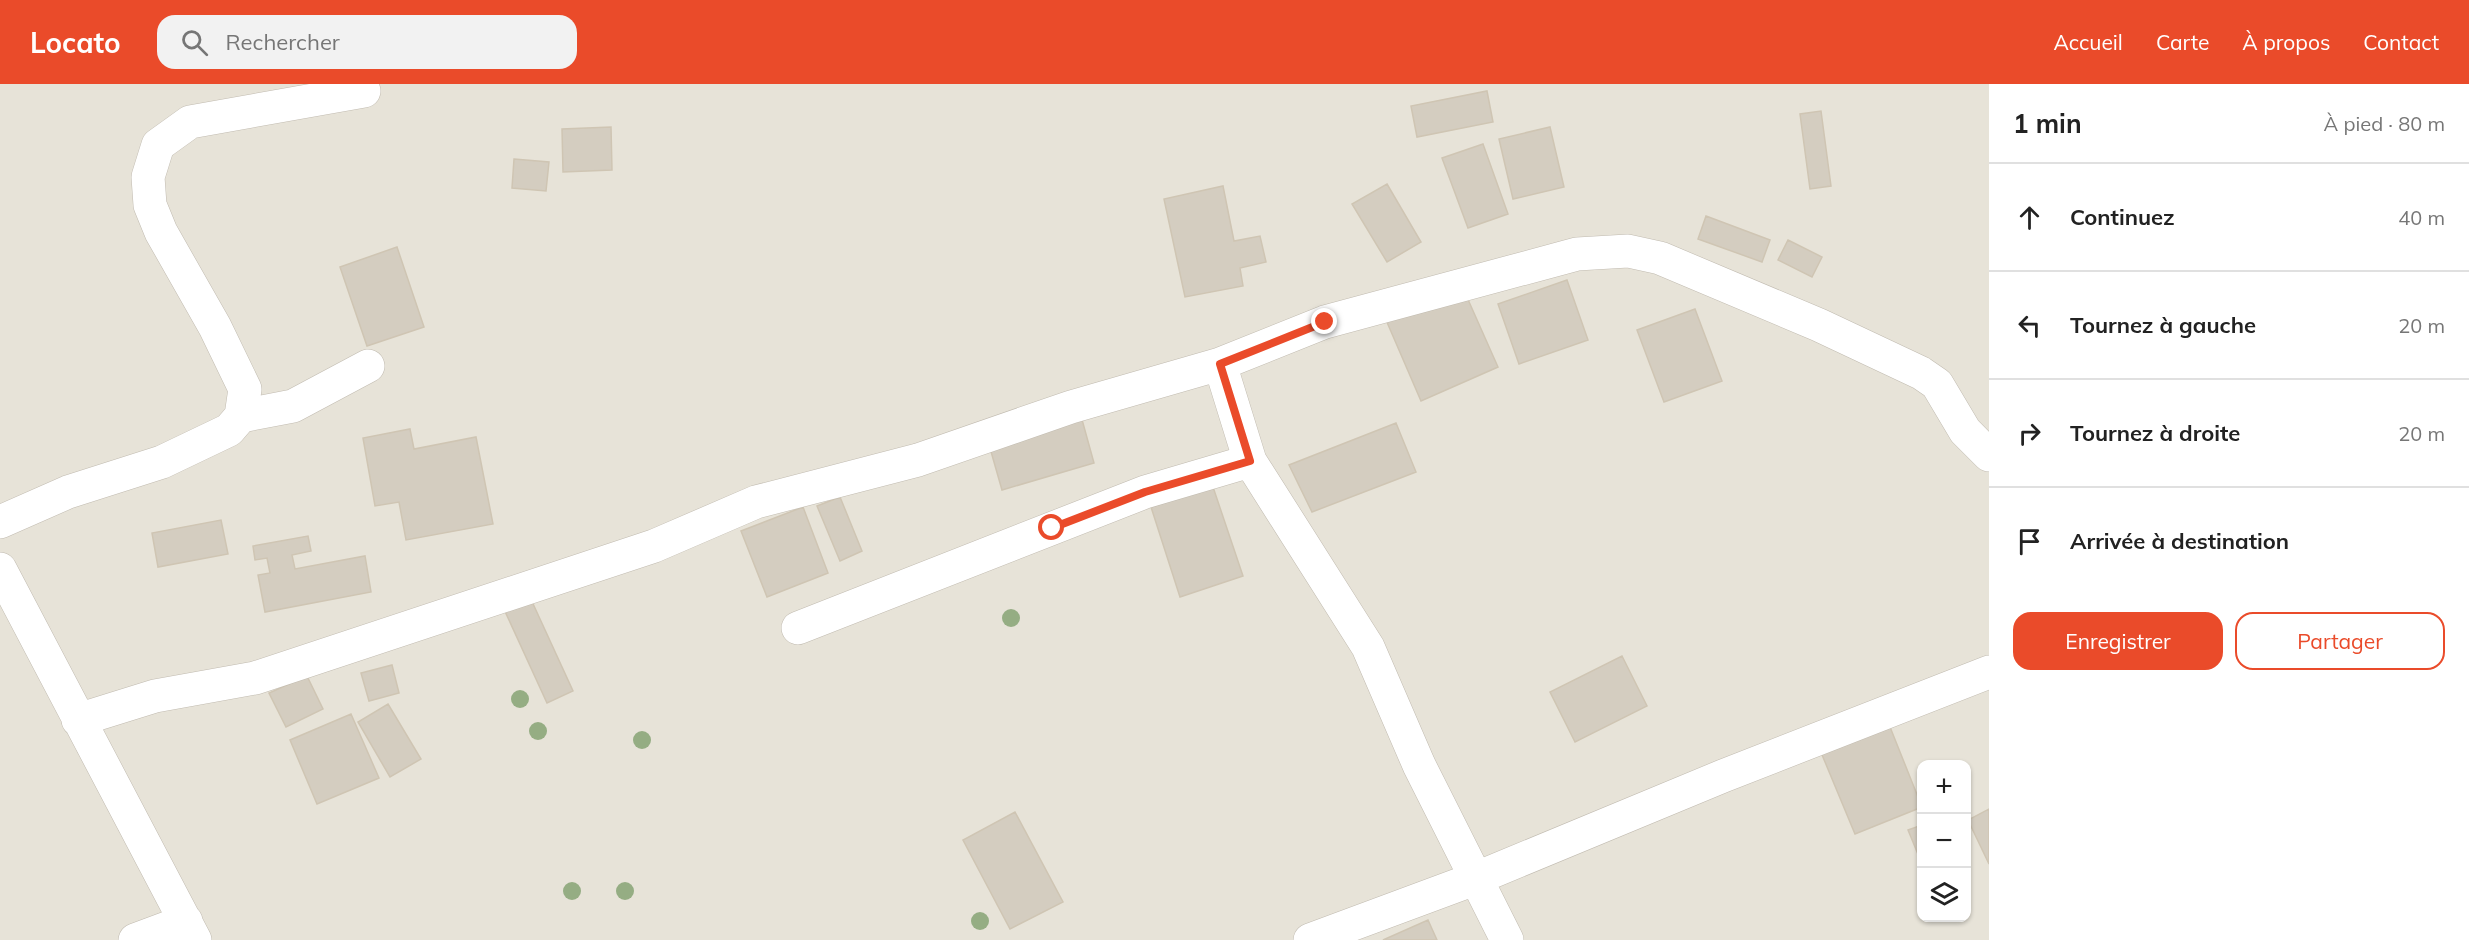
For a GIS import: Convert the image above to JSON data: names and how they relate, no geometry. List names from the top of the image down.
{
  "page": {
    "header": "Locato",
    "search": "Rechercher",
    "nav": [
      "Accueil",
      "Carte",
      "À propos",
      "Contact"
    ],
    "heading": ["1 min", "À pied · 80 m"],
    "list": [
      ["Continuez", "40 m"],
      ["Tournez à gauche", "20 m"],
      ["Tournez à droite", "20 m"],
      "Arrivée à destination"
    ],
    "buttons": ["Enregistrer", "Partager"],
    "map_buttons": ["+", "−"]
  }
}
